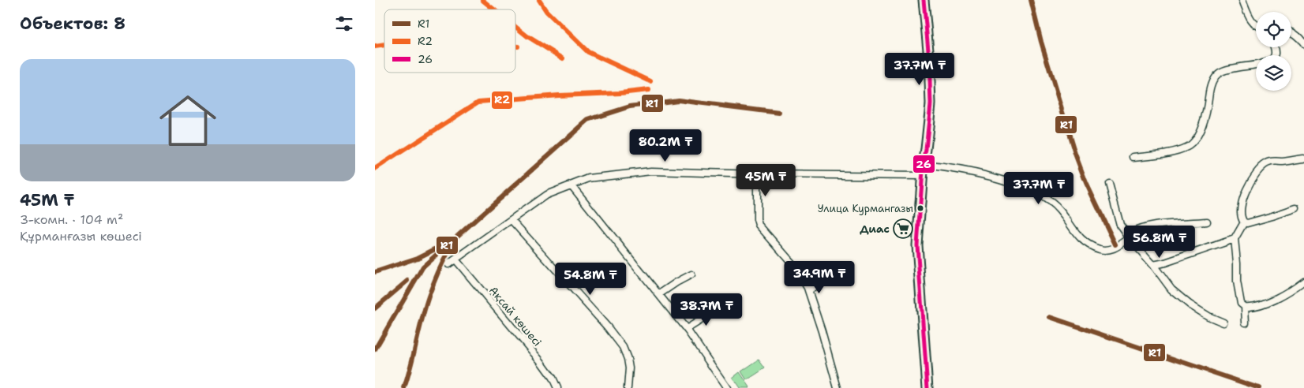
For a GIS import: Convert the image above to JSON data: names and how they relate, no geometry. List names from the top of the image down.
{
  "streets": {
    "street": ["Ақсай көшесі"]
  },
  "places": {
    "other": ["Улица Курмангазы"],
    "supermarket": ["Диас"]
  },
  "lines": ["transit line R1", "transit line R2", "transit line 26"],
  "legend": ["R1", "R2", "26"],
  "page": {
    "heading": "Объектов: 8",
    "list": [
      {
        "name": "45M ₸",
        "note": "3-комн. · 104 m² · Құрманғазы көшесі"
      }
    ],
    "price": [
      "37.7M ₸",
      "80.2M ₸",
      "45M ₸",
      "37.7M ₸",
      "56.8M ₸",
      "34.9M ₸",
      "54.8M ₸",
      "38.7M ₸"
    ]
  }
}
